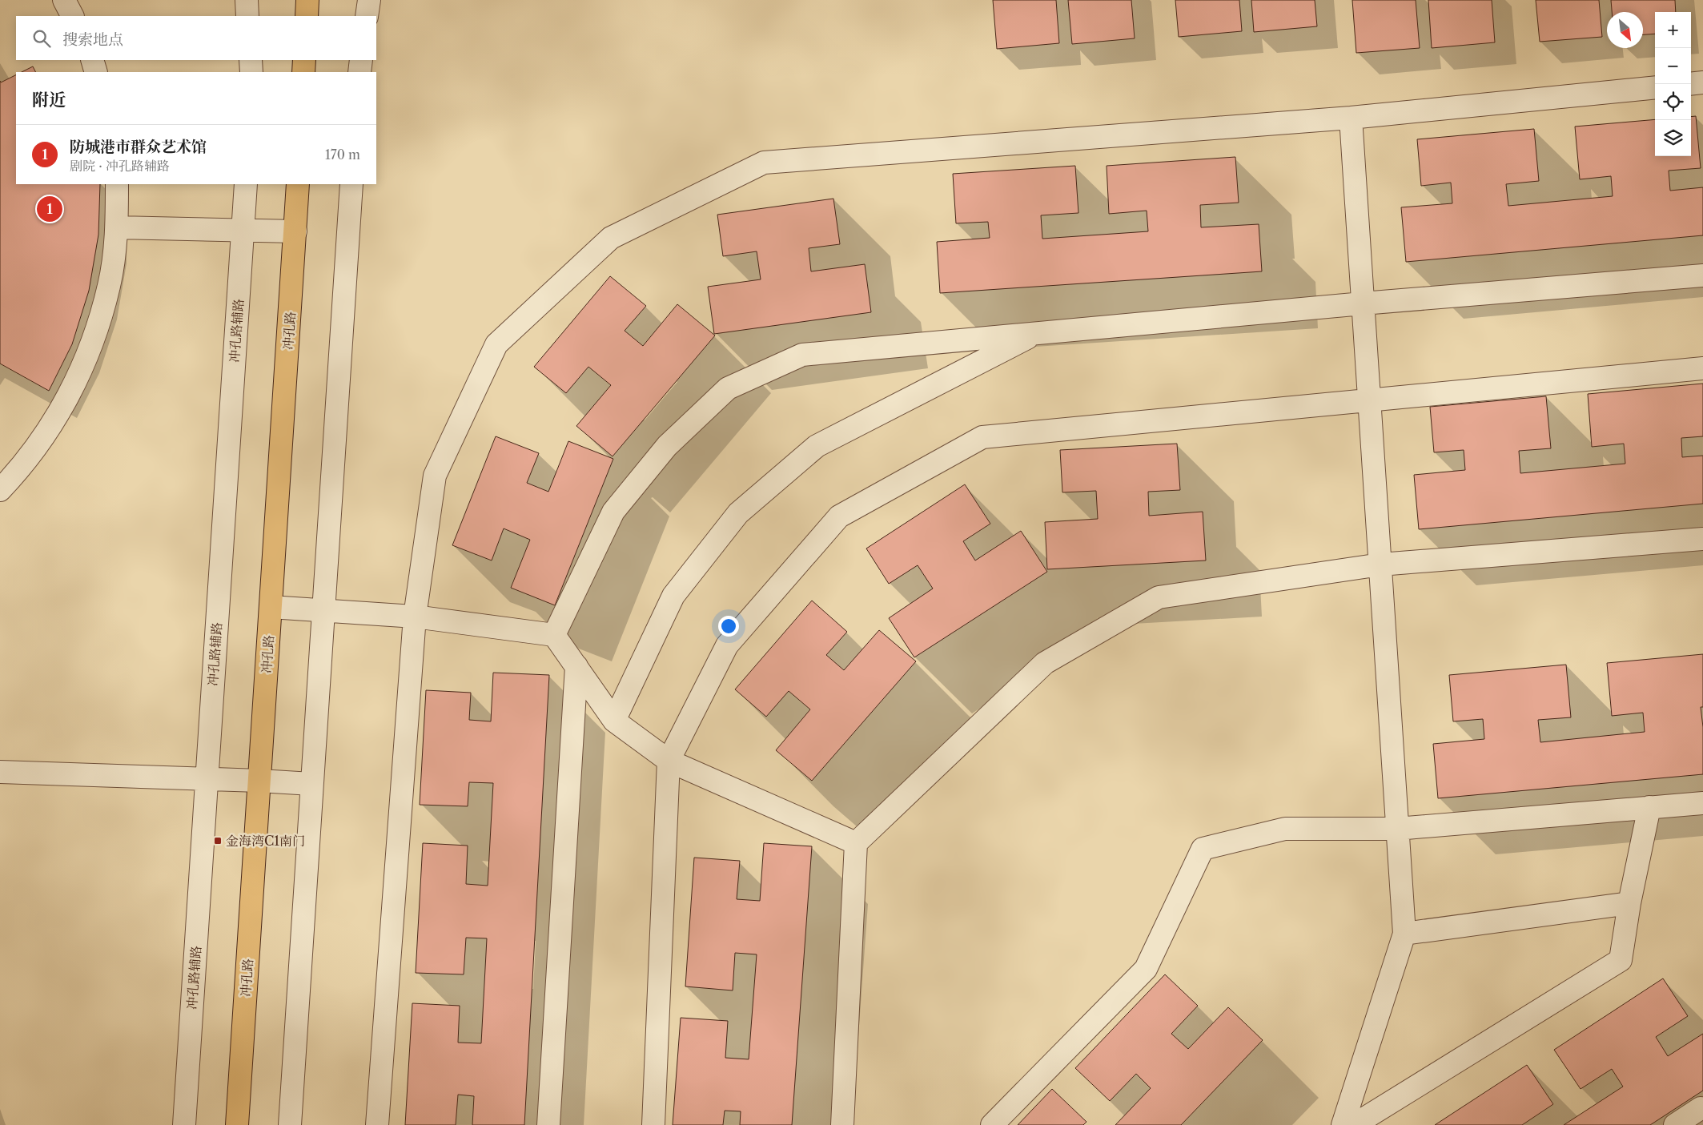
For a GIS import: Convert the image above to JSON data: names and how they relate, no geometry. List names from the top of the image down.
{
  "streets": {
    "main road": ["冲孔路"],
    "street": ["冲孔路辅路"]
  },
  "places": {
    "transit": ["金海湾C1南门"]
  },
  "north": "bottom right",
  "page": {
    "map_buttons": ["+", "−"],
    "search": "搜索地点",
    "heading": "附近",
    "list": [
      {
        "mark": "1",
        "name": "防城港市群众艺术馆",
        "note": "剧院 · 冲孔路辅路",
        "value": "170 m"
      }
    ],
    "pins": "1"
  }
}
